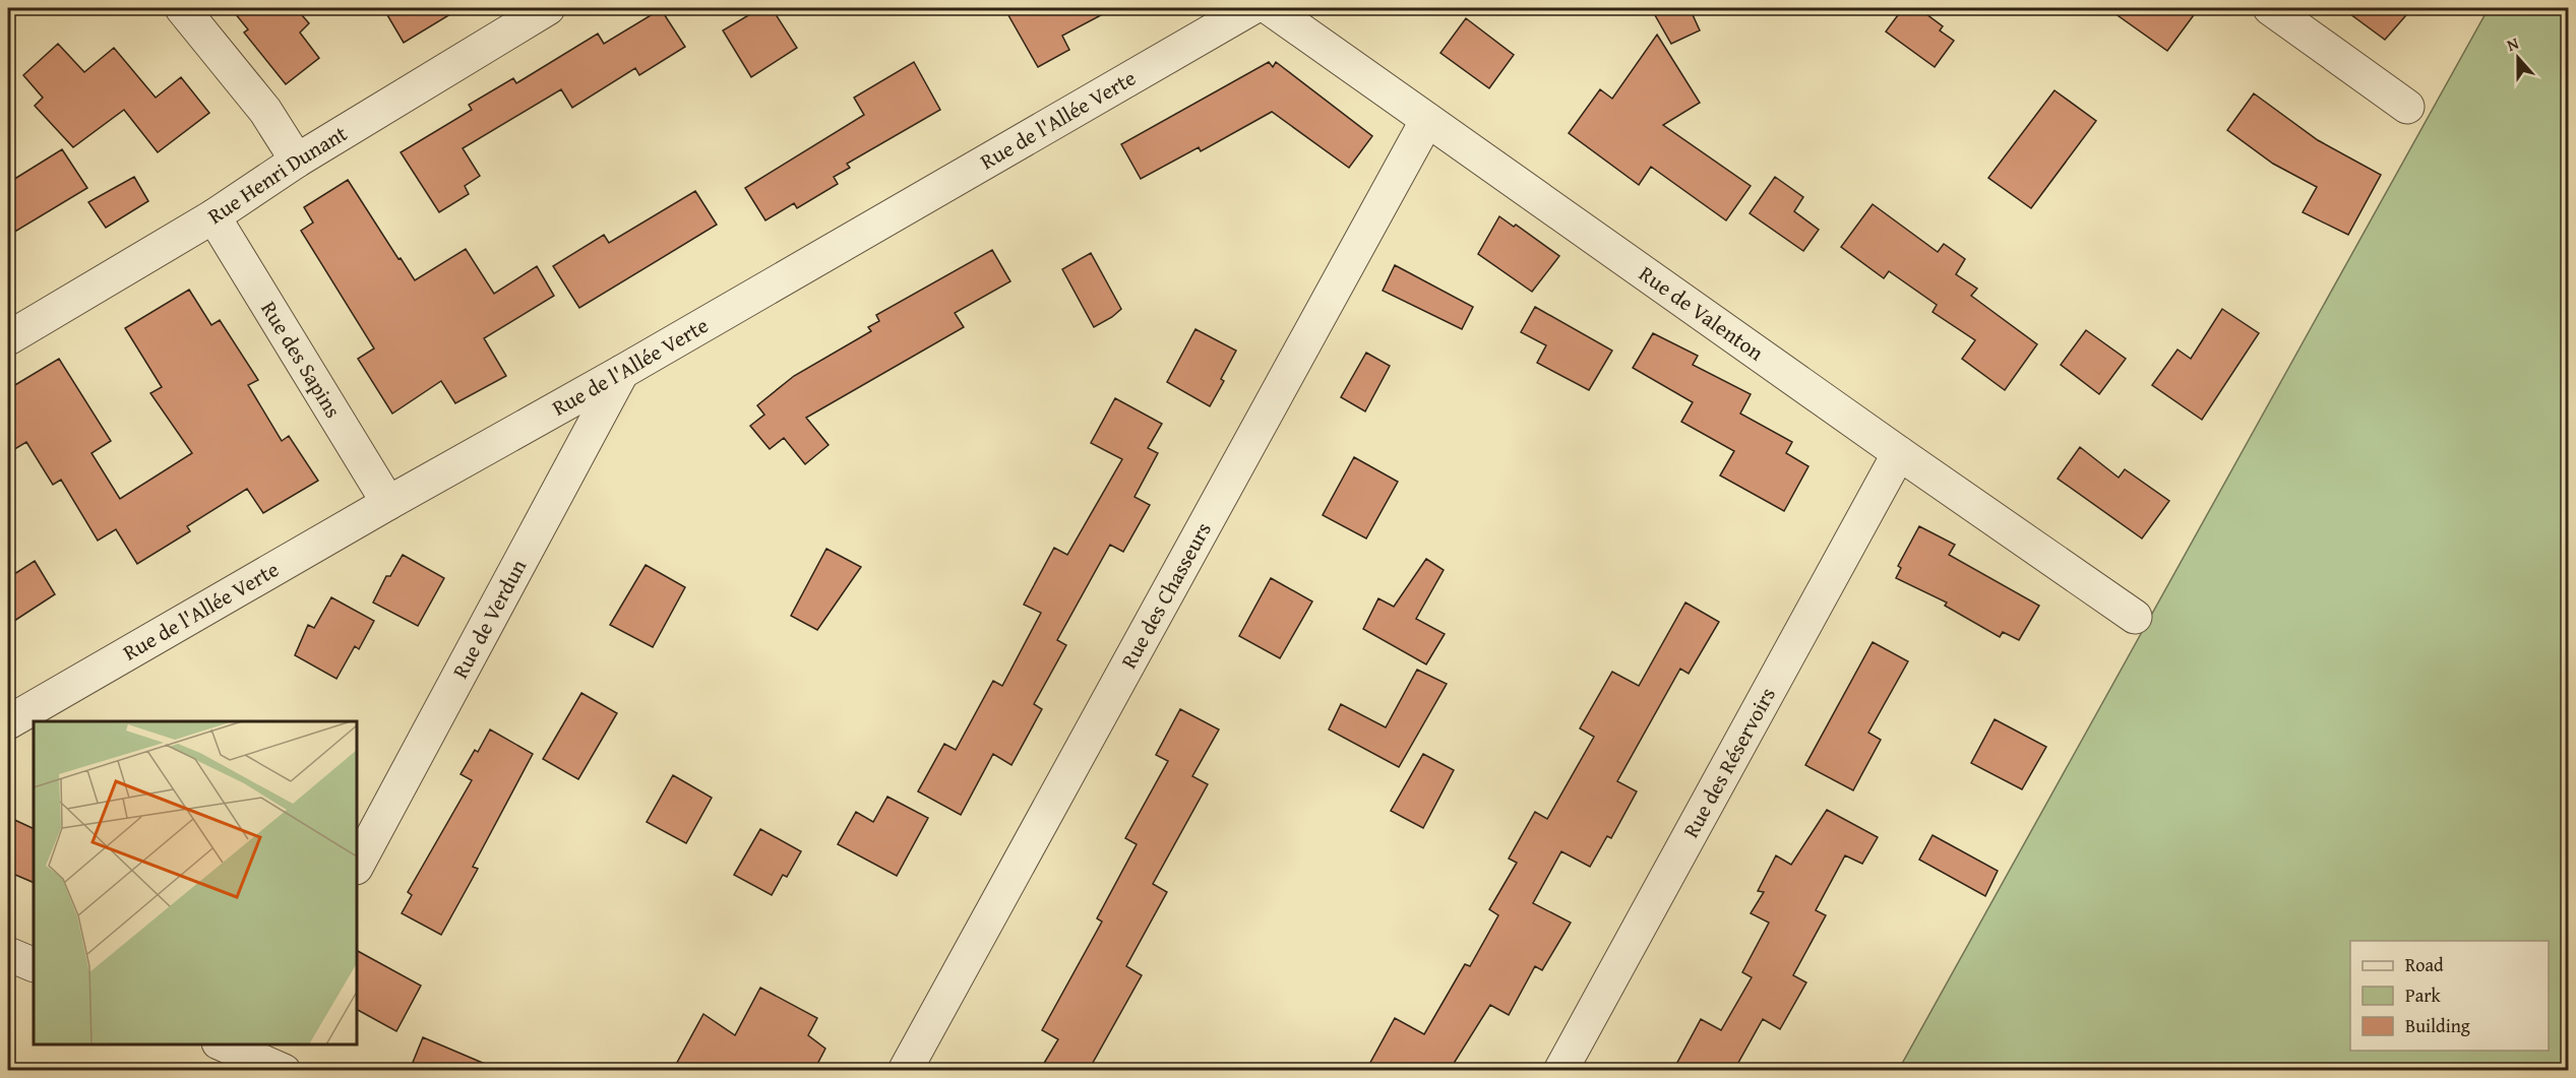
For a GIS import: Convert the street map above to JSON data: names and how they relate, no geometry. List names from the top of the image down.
{
  "streets": {
    "street": [
      "Rue de l'Allée Verte",
      "Rue Henri Dunant",
      "Rue de Valenton",
      "Rue des Sapins",
      "Rue des Chasseurs",
      "Rue de Verdun",
      "Rue des Réservoirs"
    ]
  },
  "crossings": [
    ["Rue de l'Allée Verte", "Rue des Sapins"],
    ["Rue de l'Allée Verte", "Rue de Verdun"],
    ["Rue Henri Dunant", "Rue des Sapins"],
    ["Rue de Valenton", "Rue des Chasseurs"],
    ["Rue de Valenton", "Rue des Réservoirs"]
  ],
  "legend": ["Road", "Park", "Building"],
  "north": "top"
}
